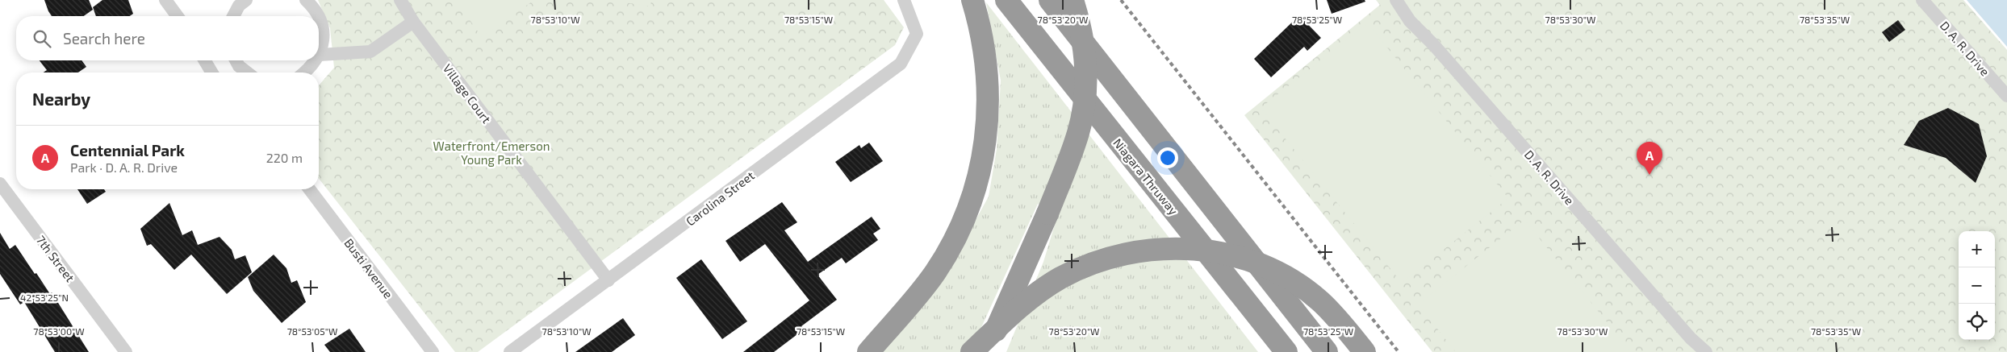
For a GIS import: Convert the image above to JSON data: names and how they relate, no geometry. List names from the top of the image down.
{
  "streets": {
    "highway": ["Niagara Thruway"],
    "street": [
      "D. A. R. Drive",
      "Village Court",
      "Carolina Street",
      "7th Street",
      "Busti Avenue"
    ]
  },
  "crossings": [
    ["Village Court", "Carolina Street"]
  ],
  "parks": ["Waterfront/Emerson Young Park"],
  "page": {
    "search": "Search here",
    "heading": "Nearby",
    "list": [
      {
        "mark": "A",
        "name": "Centennial Park",
        "note": "Park · D. A. R. Drive",
        "value": "220 m"
      }
    ],
    "pins": "A",
    "map_buttons": ["+", "−"]
  },
  "coordinates": [
    "78°53'10\"W",
    "78°53'15\"W",
    "78°53'20\"W",
    "78°53'25\"W",
    "78°53'30\"W",
    "78°53'35\"W",
    "42°53'25\"N",
    "78°53'00\"W",
    "78°53'05\"W"
  ]
}
